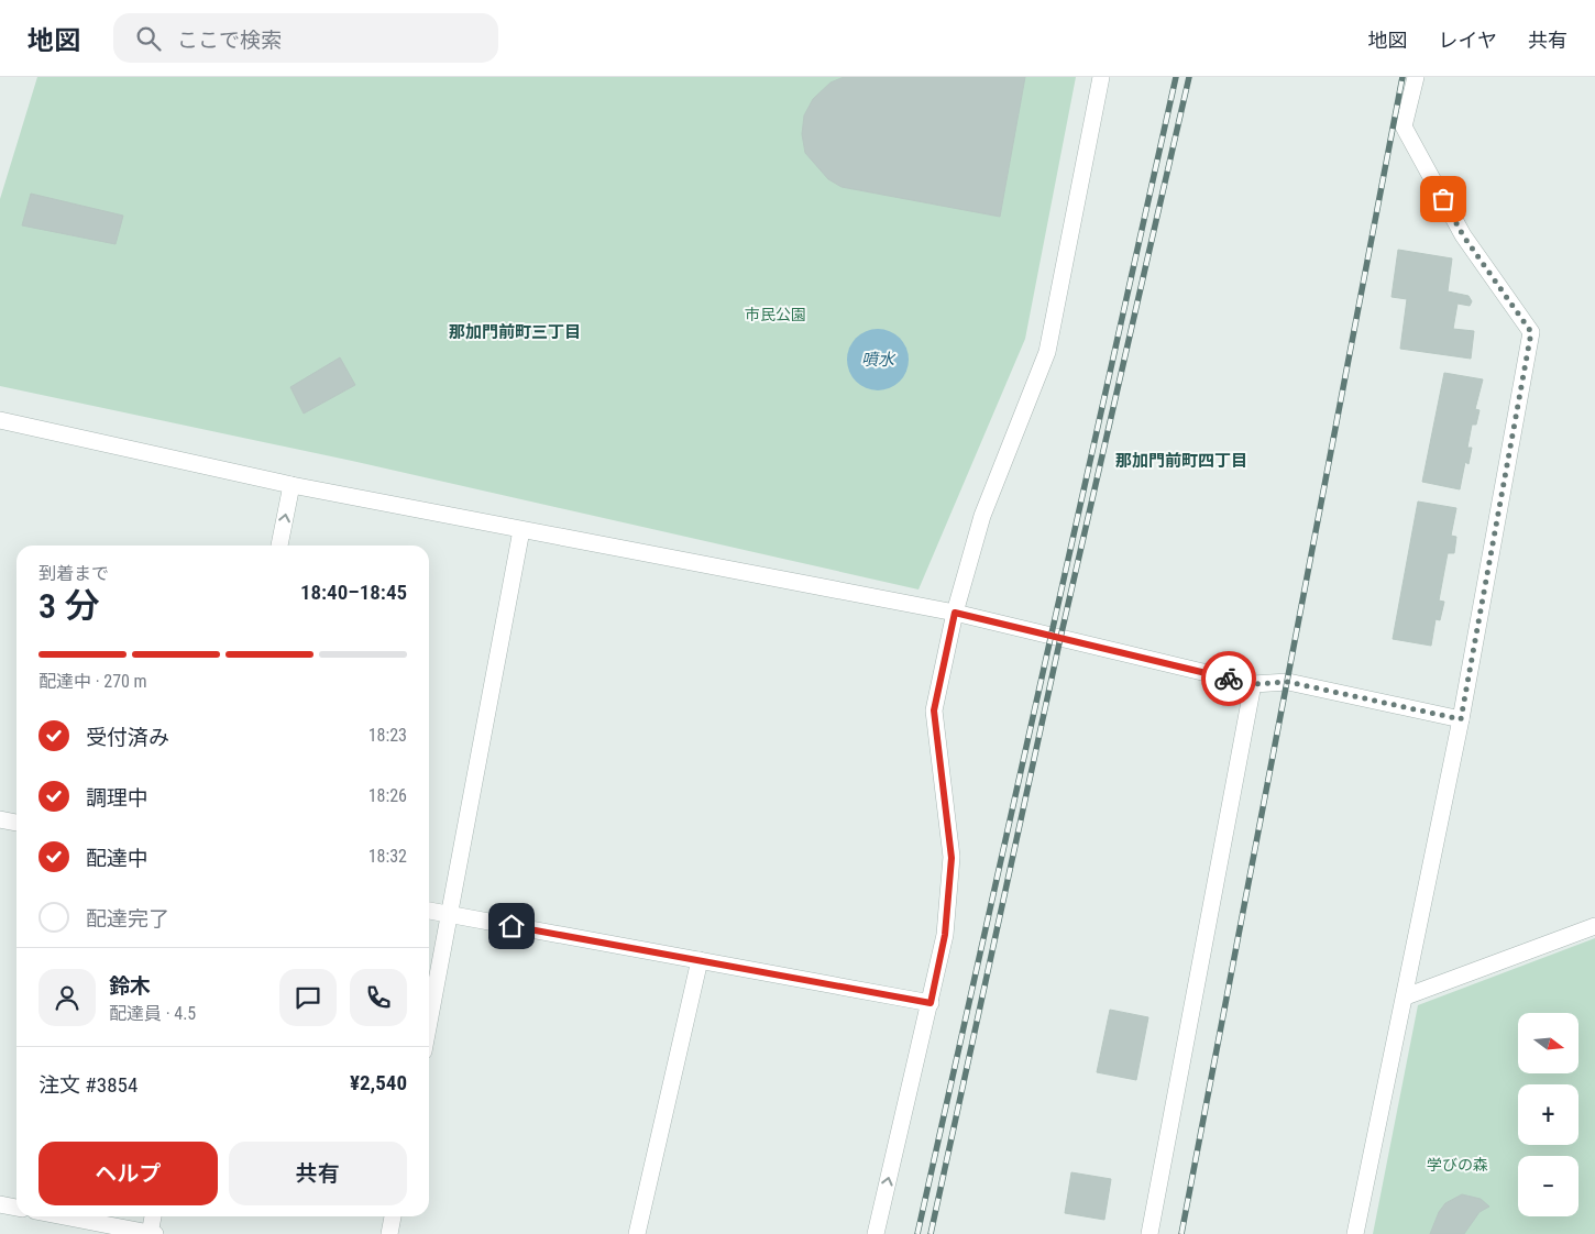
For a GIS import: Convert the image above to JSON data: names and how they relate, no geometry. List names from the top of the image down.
{
  "districts": ["那加門前町三丁目", "那加門前町四丁目"],
  "water": ["噴水"],
  "parks": ["市民公園", "学びの森"],
  "north": "right",
  "page": {
    "header": "地図",
    "search": "ここで検索",
    "nav": ["地図", "レイヤ", "共有"],
    "heading": ["3 分", "到着まで", "18:40–18:45"],
    "panel": [
      "鈴木",
      "配達員 · 4.5",
      "注文 #3854",
      "¥2,540"
    ],
    "bar": "配達中 · 270 m",
    "list": [
      ["受付済み", "18:23"],
      ["調理中", "18:26"],
      ["配達中", "18:32"],
      "配達完了"
    ],
    "map_buttons": ["+", "−"],
    "buttons": ["ヘルプ", "共有"]
  }
}
